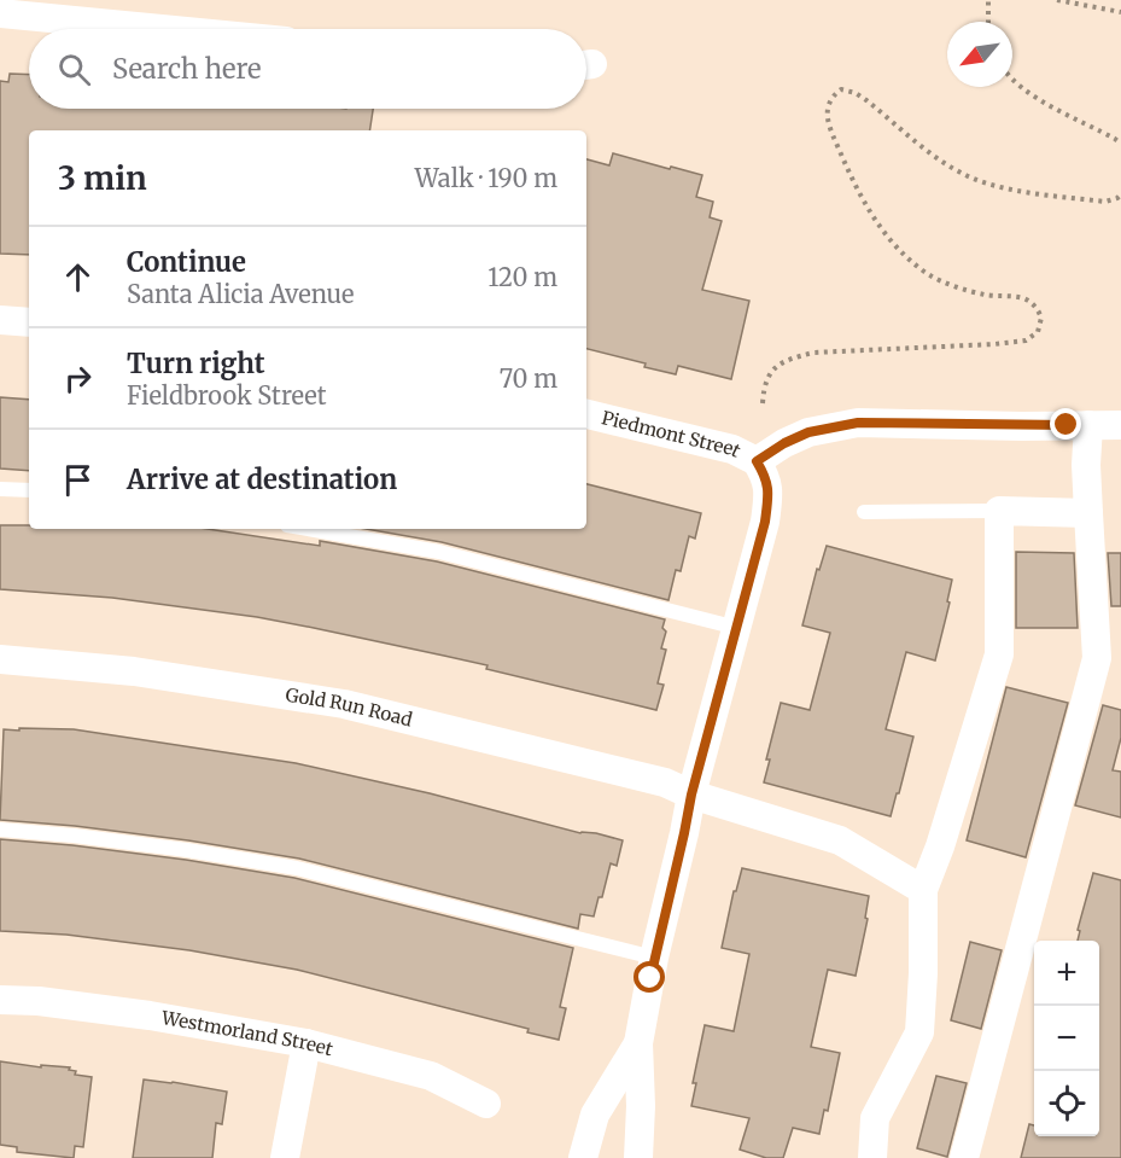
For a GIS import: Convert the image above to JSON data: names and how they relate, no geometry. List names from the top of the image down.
{
  "streets": {
    "street": ["Piedmont Street", "Gold Run Road", "Westmorland Street"]
  },
  "north": "bottom left",
  "page": {
    "search": "Search here",
    "heading": ["3 min", "Walk · 190 m"],
    "list": [
      ["Continue", "Santa Alicia Avenue", "120 m"],
      ["Turn right", "Fieldbrook Street", "70 m"],
      "Arrive at destination"
    ],
    "map_buttons": ["+", "−"]
  }
}
